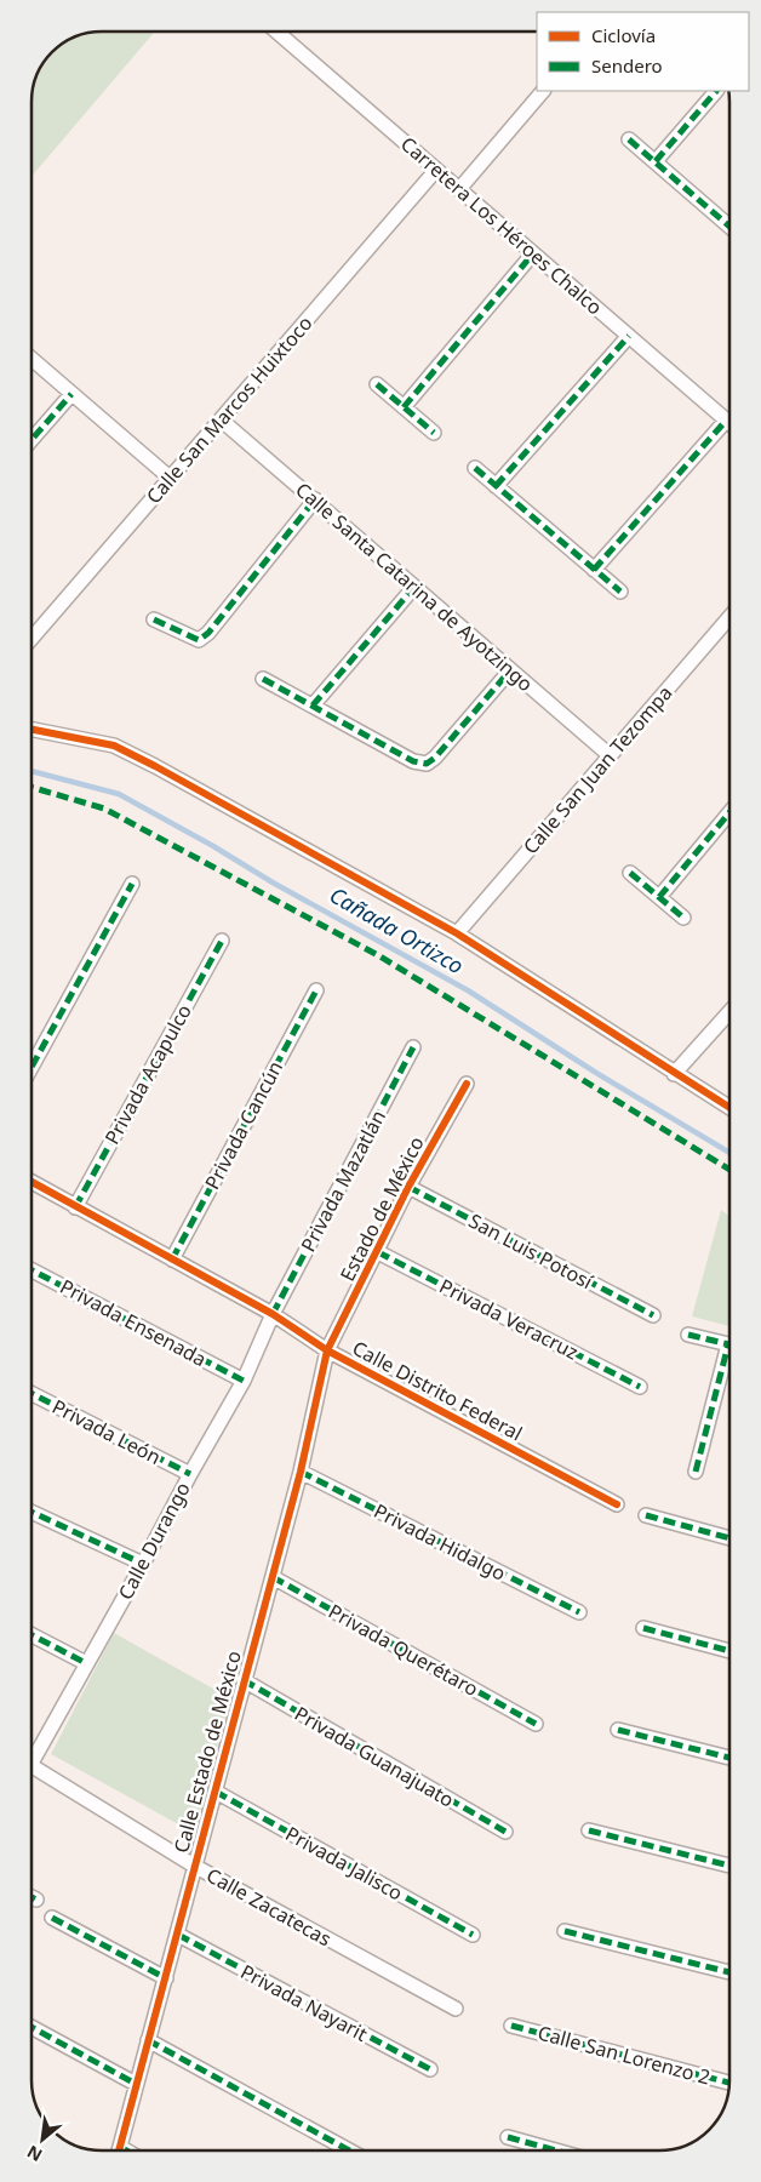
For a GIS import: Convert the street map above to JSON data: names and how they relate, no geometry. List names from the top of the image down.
{
  "streets": {
    "street": [
      "Carretera Los Héroes Chalco",
      "Calle San Marcos Huixtoco",
      "Calle Santa Catarina de Ayotzingo",
      "Calle San Juan Tezompa",
      "Privada Acapulco",
      "Privada Cancún",
      "Privada Mazatlán",
      "Estado de México",
      "San Luis Potosí",
      "Privada Veracruz",
      "Privada Ensenada",
      "Calle Distrito Federal",
      "Privada León",
      "Calle Durango",
      "Privada Hidalgo",
      "Privada Querétaro",
      "Calle Estado de México",
      "Privada Guanajuato",
      "Privada Jalisco",
      "Calle Zacatecas",
      "Privada Nayarit",
      "Calle San Lorenzo 2"
    ]
  },
  "crossings": [
    ["Carretera Los Héroes Chalco", "Calle San Marcos Huixtoco"],
    ["Calle San Marcos Huixtoco", "Calle Santa Catarina de Ayotzingo"],
    ["Calle Santa Catarina de Ayotzingo", "Calle San Juan Tezompa"],
    ["Privada Acapulco", "Calle Distrito Federal"],
    ["Privada Cancún", "Calle Distrito Federal"],
    ["Privada Mazatlán", "Calle Distrito Federal"],
    ["Privada Mazatlán", "Calle Durango"],
    ["Estado de México", "San Luis Potosí"],
    ["Estado de México", "Privada Veracruz"],
    ["Estado de México", "Calle Distrito Federal"],
    ["Estado de México", "Calle Estado de México"],
    ["Privada Ensenada", "Calle Durango"],
    ["Calle Distrito Federal", "Calle Durango"],
    ["Calle Distrito Federal", "Calle Estado de México"],
    ["Privada León", "Calle Durango"],
    ["Privada Hidalgo", "Calle Estado de México"],
    ["Privada Querétaro", "Calle Estado de México"],
    ["Calle Estado de México", "Privada Guanajuato"],
    ["Calle Estado de México", "Privada Jalisco"],
    ["Calle Estado de México", "Calle Zacatecas"],
    ["Calle Estado de México", "Privada Nayarit"]
  ],
  "water": ["Cañada Ortizco"],
  "legend": ["Ciclovía", "Sendero"],
  "north": "bottom left"
}
